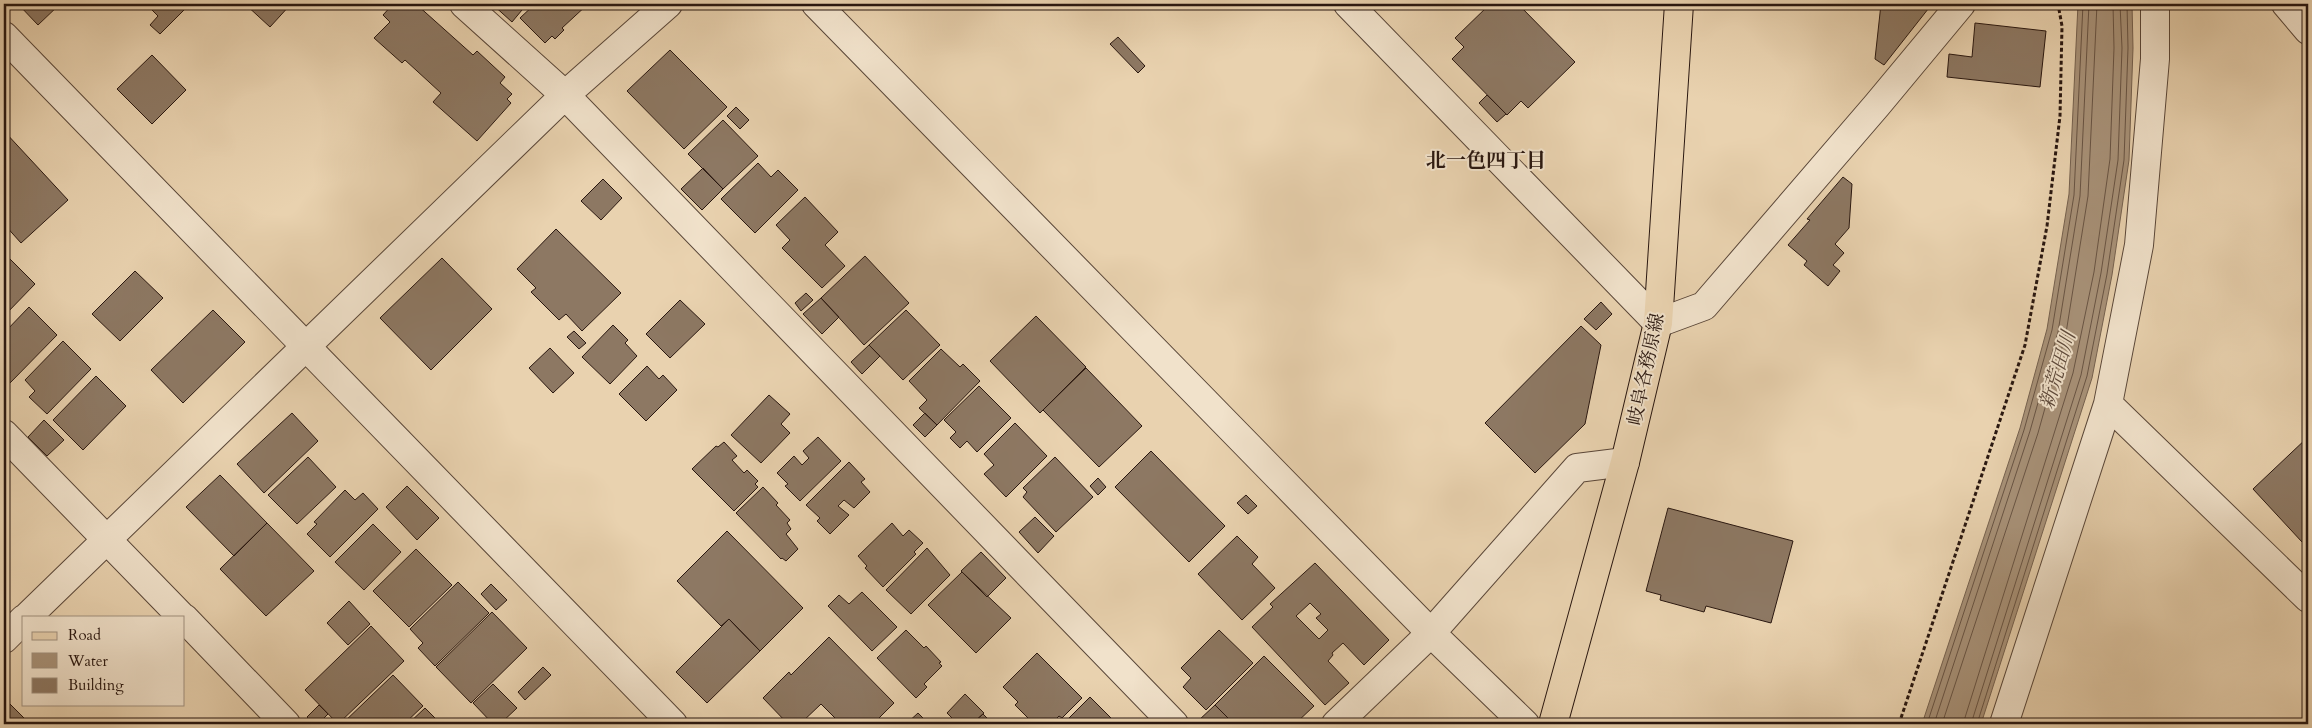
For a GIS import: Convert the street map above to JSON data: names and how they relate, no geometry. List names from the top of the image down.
{
  "streets": {
    "main road": ["岐阜各務原線"]
  },
  "districts": ["北一色四丁目"],
  "water": ["新荒田川"],
  "legend": ["Road", "Water", "Building"]
}
